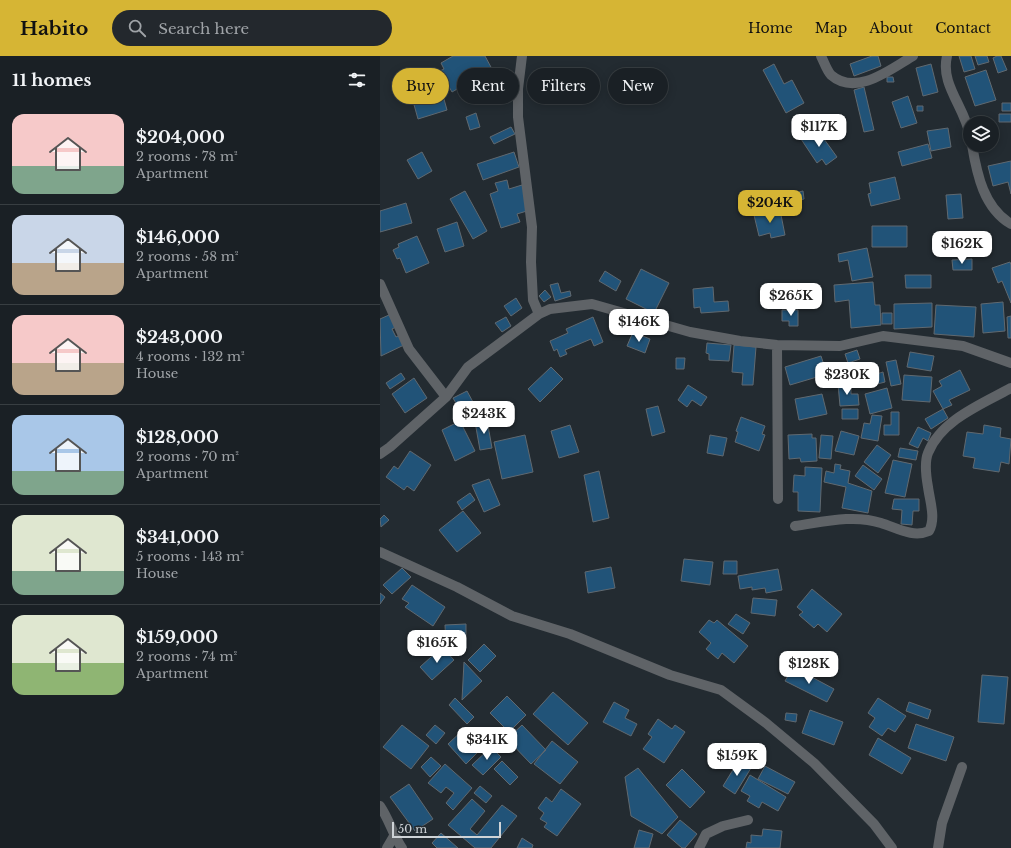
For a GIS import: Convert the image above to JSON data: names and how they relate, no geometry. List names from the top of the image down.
{
  "scale_bar": "50 m",
  "page": {
    "header": "Habito",
    "search": "Search here",
    "nav": [
      "Home",
      "Map",
      "About",
      "Contact"
    ],
    "heading": "11 homes",
    "chip": [
      "Buy",
      "Rent",
      "Filters",
      "New"
    ],
    "list": [
      {
        "name": "$204,000",
        "note": "2 rooms · 78 m² · Apartment"
      },
      {
        "name": "$146,000",
        "note": "2 rooms · 58 m² · Apartment"
      },
      {
        "name": "$243,000",
        "note": "4 rooms · 132 m² · House"
      },
      {
        "name": "$128,000",
        "note": "2 rooms · 70 m² · Apartment"
      },
      {
        "name": "$341,000",
        "note": "5 rooms · 143 m² · House"
      },
      {
        "name": "$159,000",
        "note": "2 rooms · 74 m² · Apartment"
      }
    ],
    "price": [
      "$117K",
      "$204K",
      "$162K",
      "$265K",
      "$146K",
      "$230K",
      "$243K",
      "$165K",
      "$128K",
      "$341K",
      "$159K"
    ],
    "scale": "50 m"
  }
}
